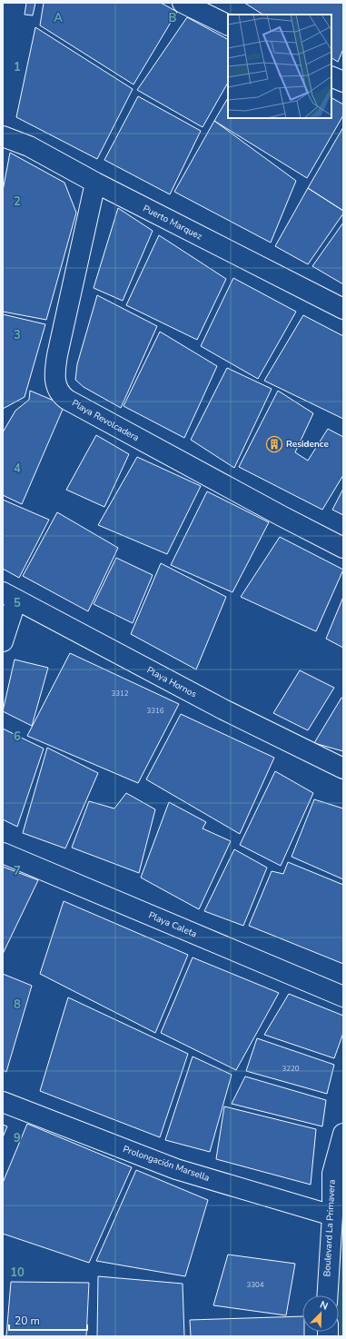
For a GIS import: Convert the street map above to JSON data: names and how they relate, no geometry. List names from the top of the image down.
{
  "streets": {
    "street": [
      "Puerto Marquez",
      "Playa Revolcadera",
      "Playa Hornos",
      "Playa Caleta",
      "Prolongación Marsella",
      "Boulevard La Primavera"
    ]
  },
  "crossings": [
    ["Puerto Marquez", "Playa Revolcadera"],
    ["Prolongación Marsella", "Boulevard La Primavera"]
  ],
  "places": {
    "building": ["Residence"]
  },
  "house_numbers": [
    "3312",
    "3316",
    "3220",
    "3304"
  ],
  "scale_bar": "20 m",
  "north": "top right",
  "grid": {
    "columns": ["A", "B"],
    "rows": [
      "1",
      "2",
      "3",
      "4",
      "5",
      "6",
      "7",
      "8",
      "9",
      "10"
    ]
  }
}
